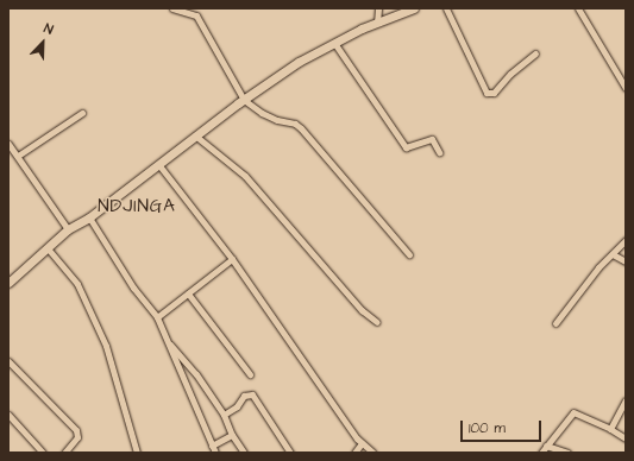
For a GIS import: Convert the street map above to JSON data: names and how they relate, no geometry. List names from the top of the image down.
{
  "districts": ["NDJINGA"],
  "scale_bar": "100 m",
  "north": "top right"
}
